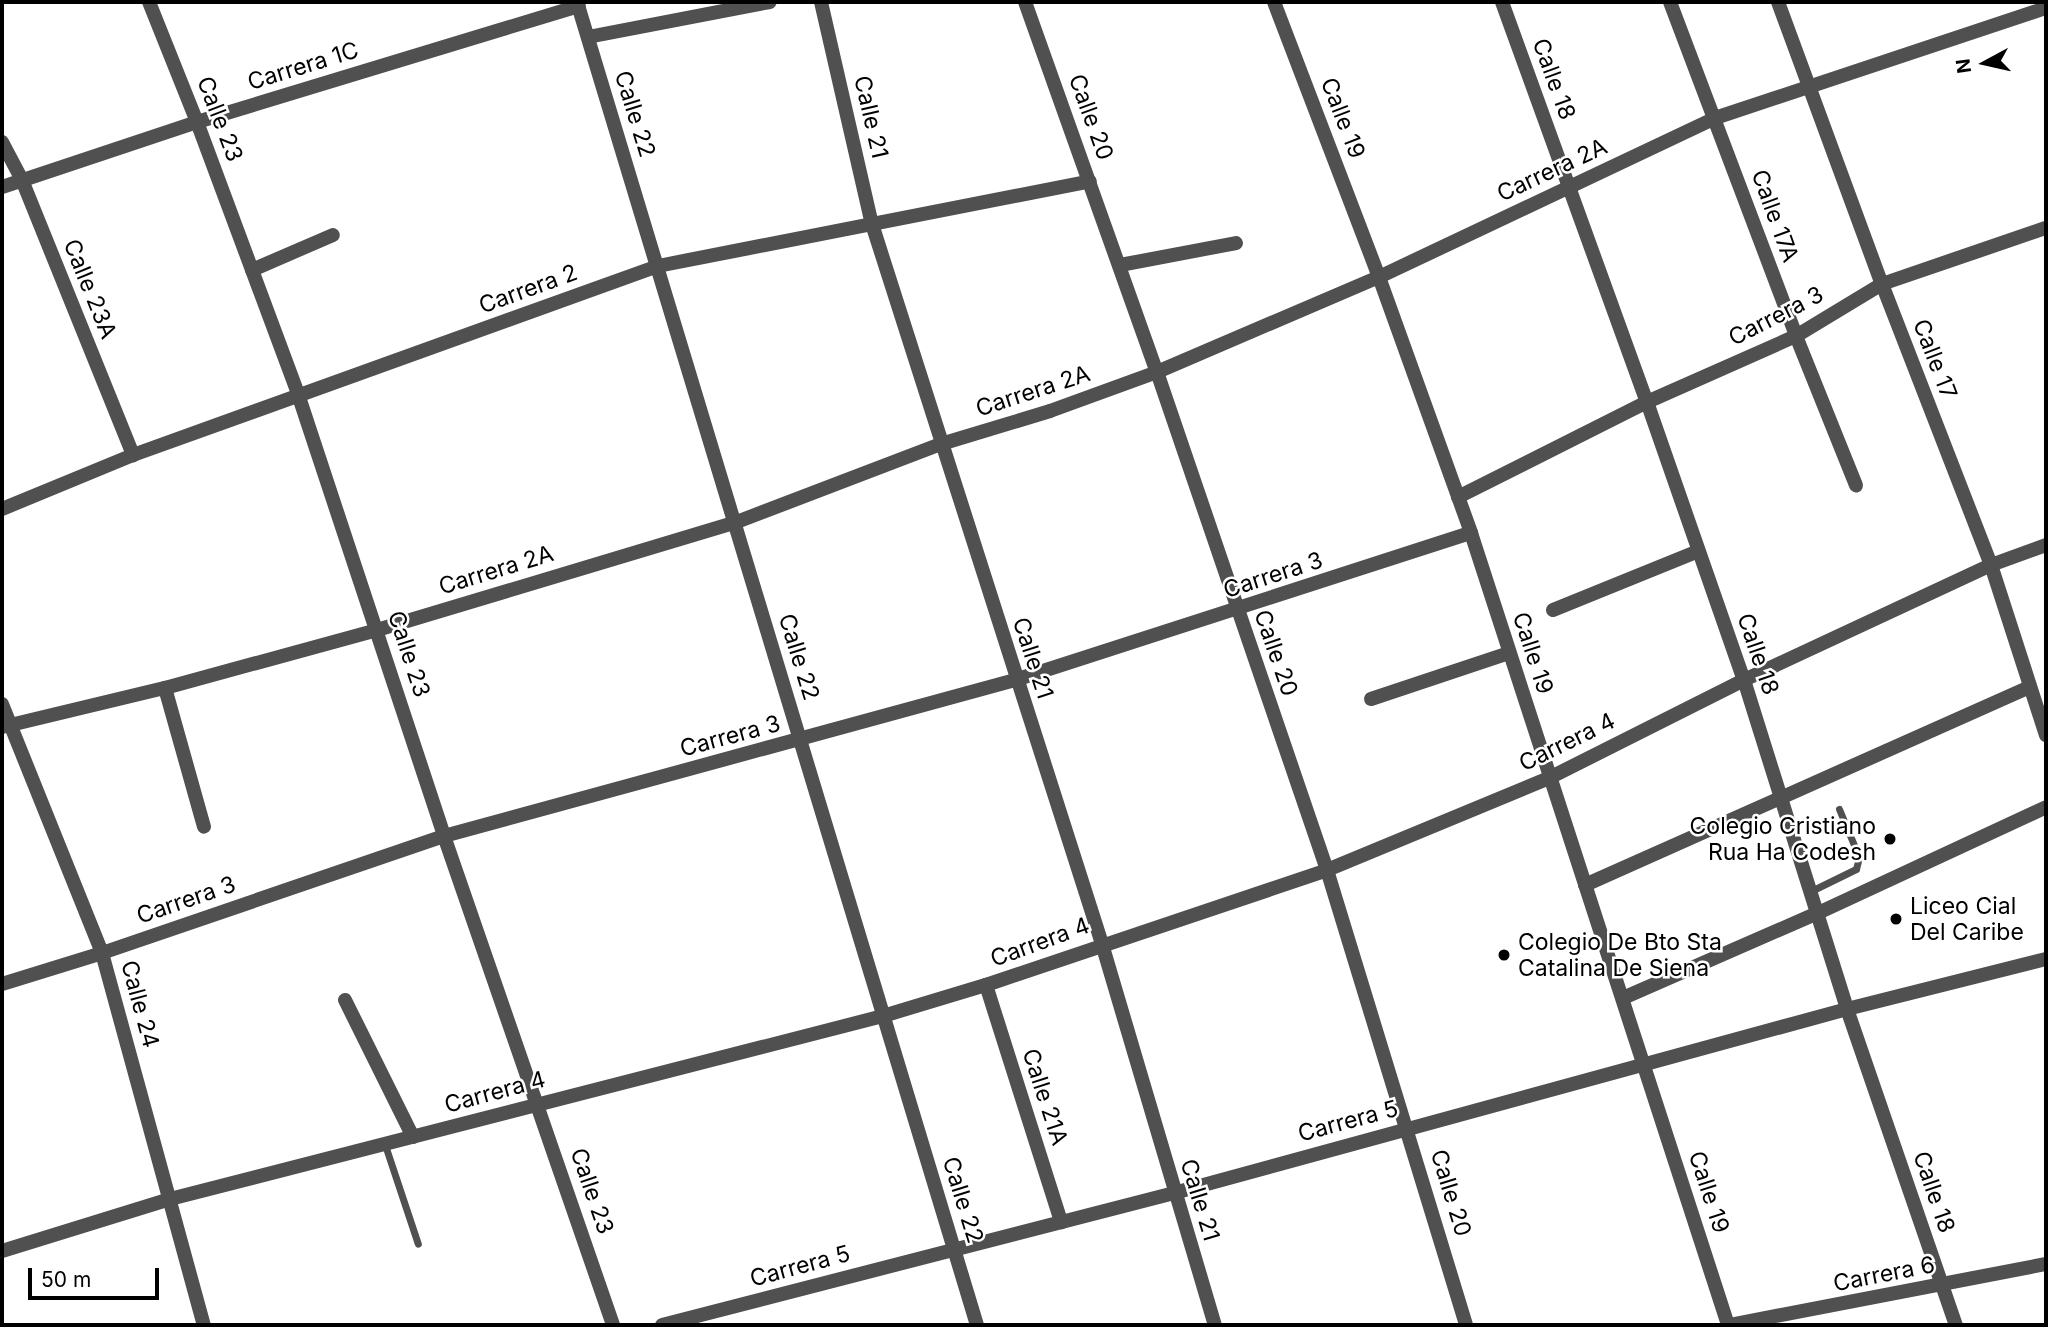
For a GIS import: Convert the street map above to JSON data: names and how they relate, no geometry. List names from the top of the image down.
{
  "streets": {
    "street": [
      "Carrera 1C",
      "Calle 18",
      "Calle 22",
      "Calle 21",
      "Calle 20",
      "Calle 19",
      "Calle 23",
      "Carrera 2A",
      "Calle 17A",
      "Calle 23A",
      "Carrera 2",
      "Carrera 3",
      "Calle 17",
      "Carrera 4",
      "Calle 24",
      "Calle 21A",
      "Carrera 5",
      "Carrera 6"
    ]
  },
  "crossings": [
    ["Carrera 1C", "Calle 22"],
    ["Carrera 1C", "Calle 23"],
    ["Carrera 1C", "Calle 23A"],
    ["Calle 18", "Carrera 2A"],
    ["Calle 18", "Carrera 3"],
    ["Calle 18", "Carrera 4"],
    ["Calle 18", "Carrera 5"],
    ["Calle 18", "Carrera 6"],
    ["Calle 22", "Carrera 2A"],
    ["Calle 22", "Carrera 2"],
    ["Calle 22", "Carrera 3"],
    ["Calle 22", "Carrera 4"],
    ["Calle 22", "Carrera 5"],
    ["Calle 21", "Carrera 2A"],
    ["Calle 21", "Carrera 2"],
    ["Calle 21", "Carrera 3"],
    ["Calle 21", "Carrera 4"],
    ["Calle 21", "Carrera 5"],
    ["Calle 20", "Carrera 2A"],
    ["Calle 20", "Carrera 2"],
    ["Calle 20", "Carrera 3"],
    ["Calle 20", "Carrera 4"],
    ["Calle 20", "Carrera 5"],
    ["Calle 19", "Carrera 2A"],
    ["Calle 19", "Carrera 3"],
    ["Calle 19", "Carrera 4"],
    ["Calle 19", "Carrera 5"],
    ["Calle 19", "Carrera 6"],
    ["Calle 23", "Carrera 2A"],
    ["Calle 23", "Carrera 2"],
    ["Calle 23", "Carrera 3"],
    ["Calle 23", "Carrera 4"],
    ["Carrera 2A", "Calle 17A"],
    ["Carrera 2A", "Calle 17"],
    ["Carrera 2A", "Calle 24"],
    ["Calle 17A", "Carrera 3"],
    ["Calle 23A", "Carrera 2"],
    ["Carrera 3", "Calle 17"],
    ["Carrera 3", "Calle 24"],
    ["Calle 17", "Carrera 4"],
    ["Carrera 4", "Calle 24"],
    ["Carrera 4", "Calle 21A"],
    ["Calle 21A", "Carrera 5"]
  ],
  "places": ["Colegio Cristiano Rua Ha Codesh", "Liceo Cial Del Caribe", "Colegio De Bto Sta Catalina De Siena"],
  "scale_bar": "50 m",
  "north": "left"
}
